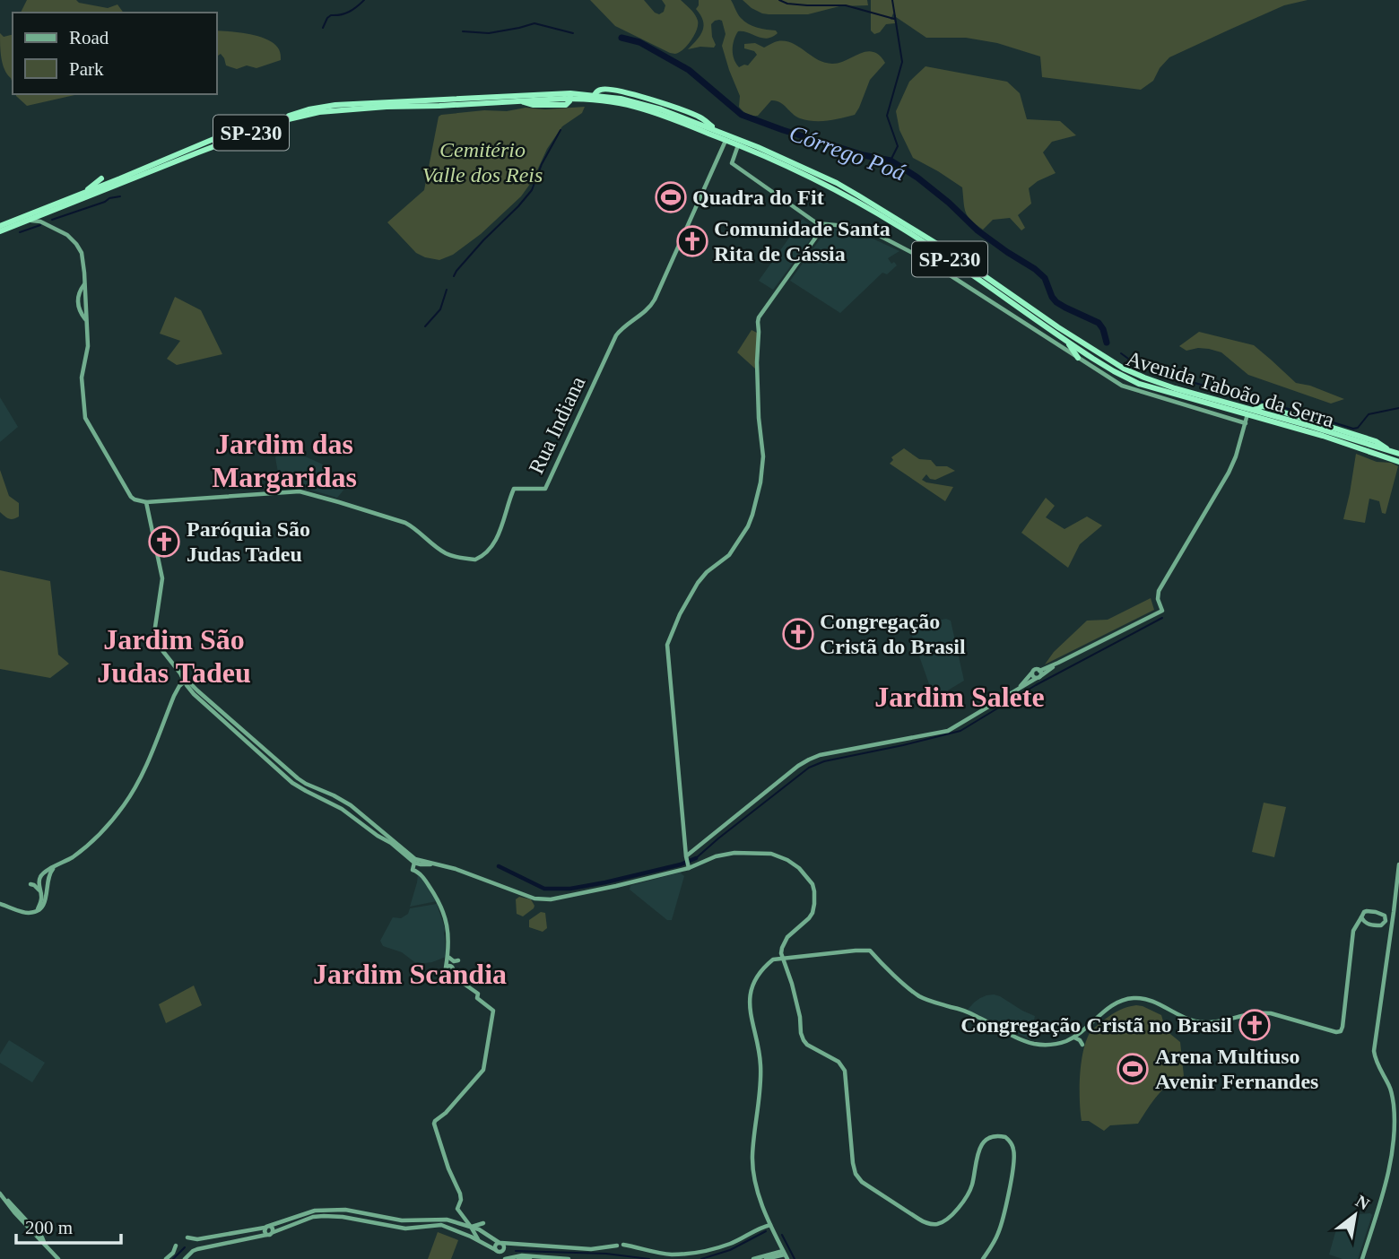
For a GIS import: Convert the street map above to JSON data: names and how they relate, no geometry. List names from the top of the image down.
{
  "streets": {
    "highway": ["SP-230", "Avenida Taboão da Serra"],
    "street": ["Rua Indiana"]
  },
  "crossings": [
    ["SP-230", "Avenida Taboão da Serra"],
    ["Avenida Taboão da Serra", "Rua Indiana"]
  ],
  "districts": [
    "Jardim das Margaridas",
    "Jardim São Judas Tadeu",
    "Jardim Salete",
    "Jardim Scandia"
  ],
  "water": ["Córrego Poá"],
  "parks": ["Cemitério Valle dos Reis"],
  "places": {
    "sports": ["Quadra do Fit", "Arena Multiuso Avenir Fernandes"],
    "church": [
      "Comunidade Santa Rita de Cássia",
      "Paróquia São Judas Tadeu",
      "Congregação Cristã do Brasil",
      "Congregação Cristã no Brasil"
    ]
  },
  "legend": ["Road", "Park"],
  "scale_bar": "200 m",
  "north": "top right"
}
